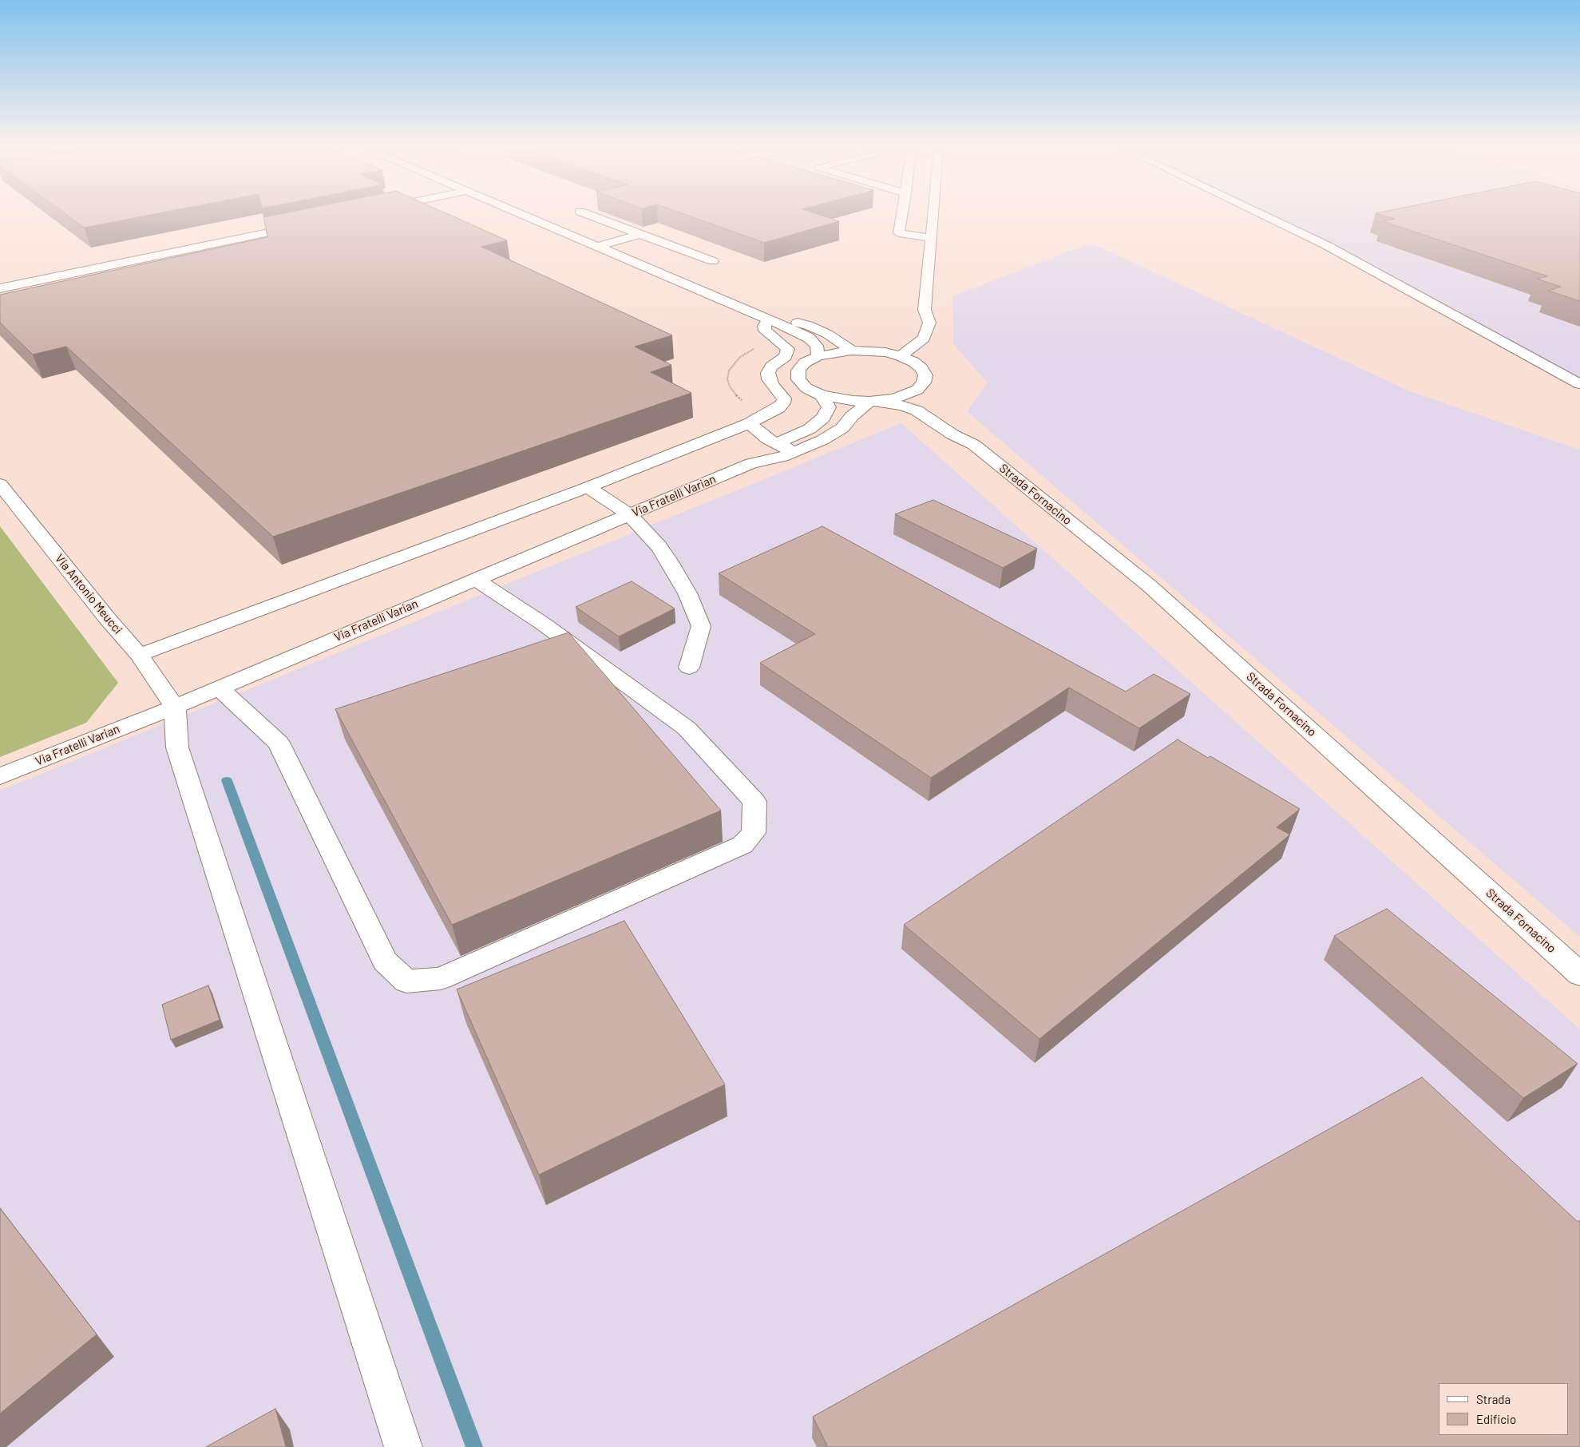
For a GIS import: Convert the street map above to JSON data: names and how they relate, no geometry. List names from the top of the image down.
{
  "streets": {
    "street": ["Strada Fornacino", "Via Fratelli Varian", "Via Antonio Meucci"]
  },
  "crossings": [
    ["Strada Fornacino", "Via Fratelli Varian"],
    ["Via Fratelli Varian", "Via Antonio Meucci"]
  ],
  "legend": ["Strada", "Edificio"]
}
